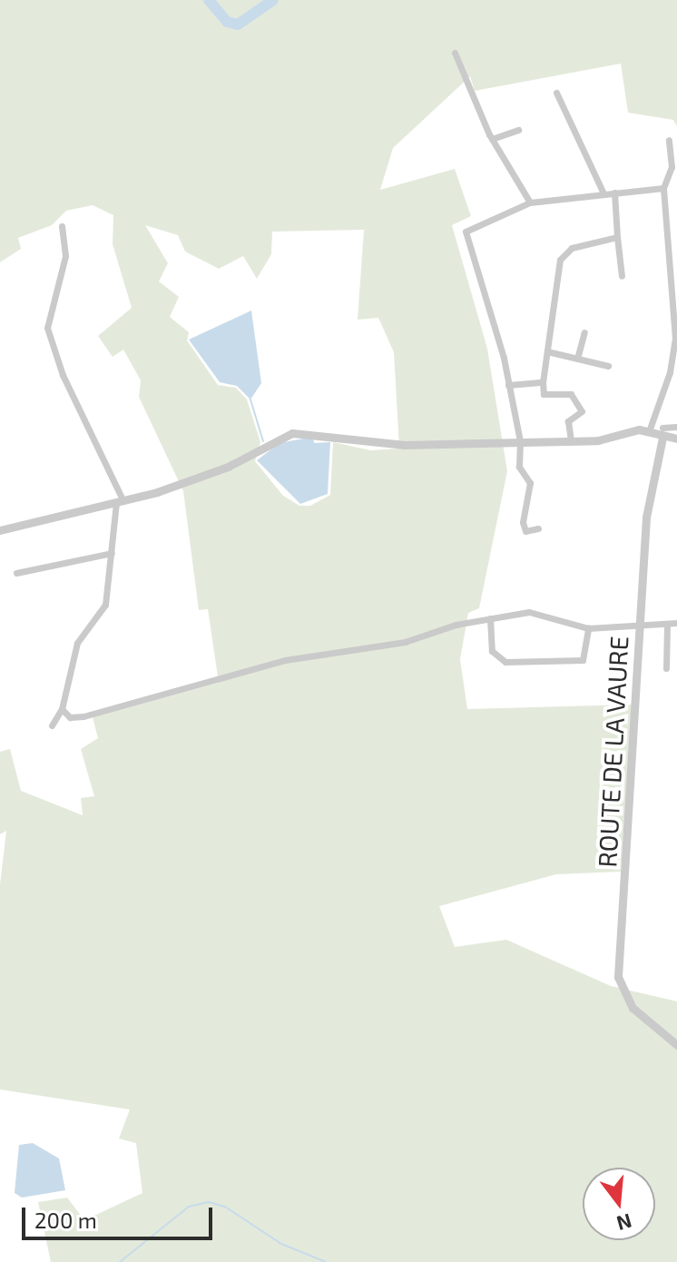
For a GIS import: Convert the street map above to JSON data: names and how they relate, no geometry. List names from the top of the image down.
{
  "streets": {
    "street": ["ROUTE DE LA VAURE"]
  },
  "scale_bar": "200 m",
  "north": "bottom"
}
